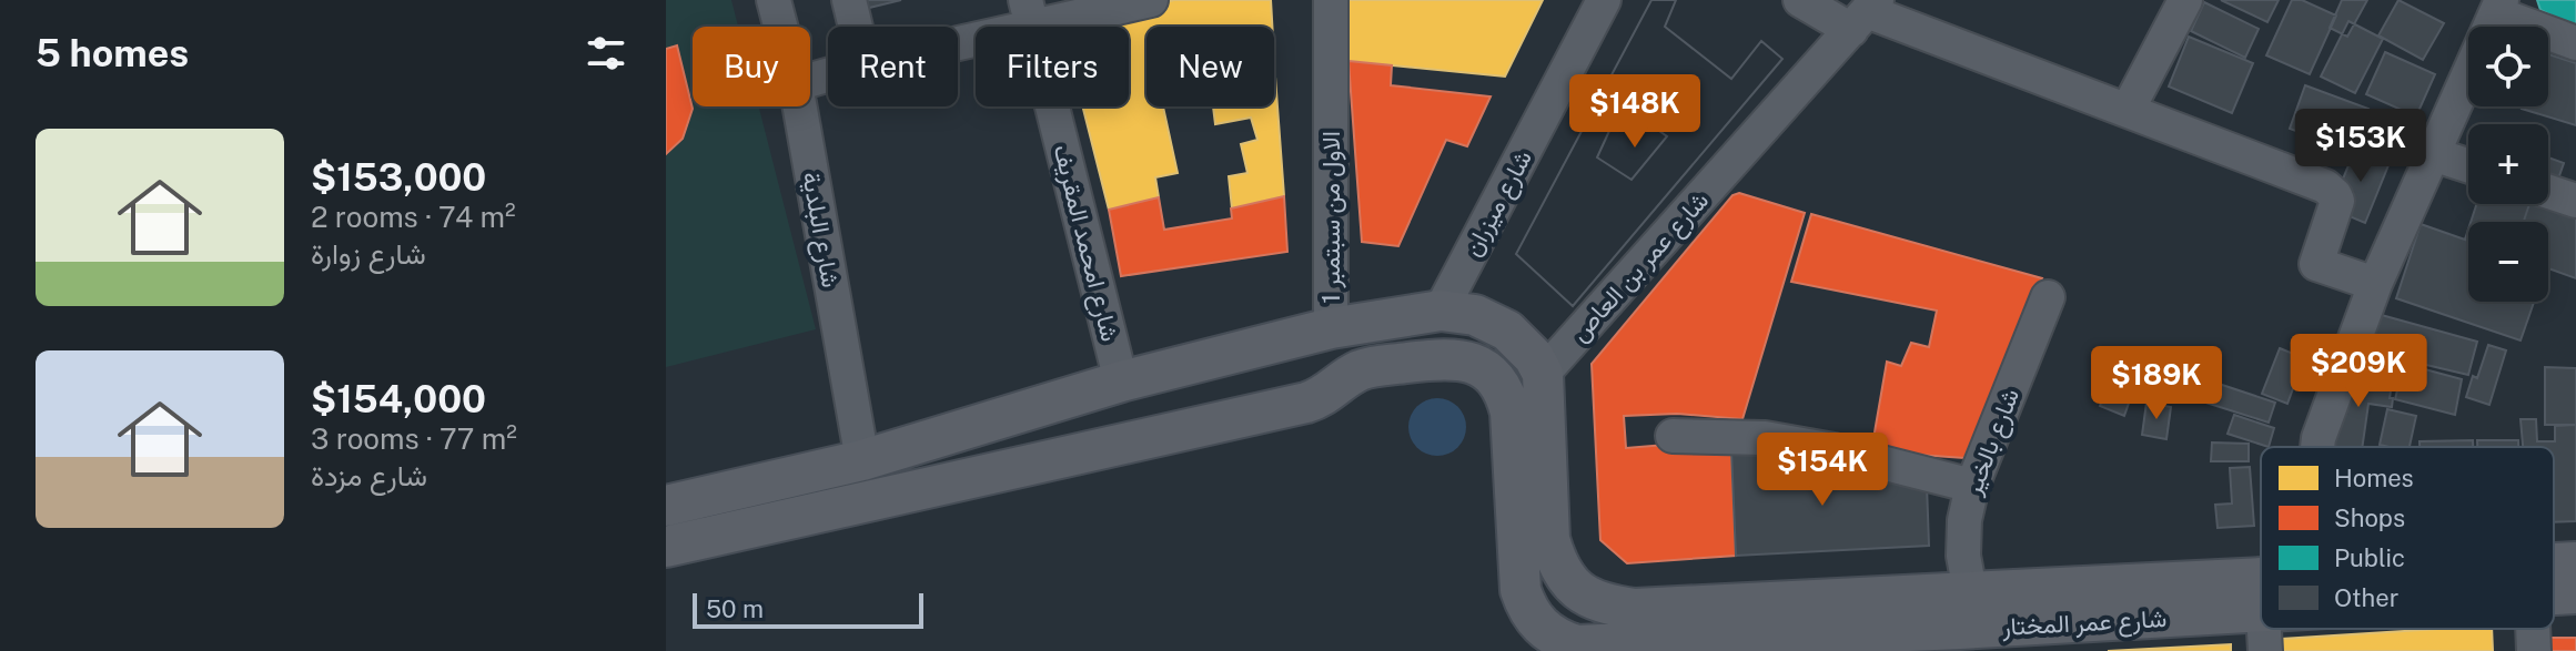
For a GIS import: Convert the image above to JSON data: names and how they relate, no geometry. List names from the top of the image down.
{
  "streets": {
    "main road": ["شارع عمر المختار"],
    "street": [
      "شارع ميزران",
      "الاول من سبتمبر 1",
      "شارع البلدية",
      "شارع امحمد المقريف",
      "شارع عمر بن العاص",
      "شارع بالخير"
    ]
  },
  "crossings": [
    ["شارع عمر بن العاص", "شارع عمر المختار"],
    ["شارع بالخير", "شارع عمر المختار"]
  ],
  "legend": [
    "Homes",
    "Shops",
    "Public",
    "Other"
  ],
  "scale_bar": "50 m",
  "page": {
    "heading": "5 homes",
    "map_buttons": ["+", "−"],
    "chip": [
      "Buy",
      "Rent",
      "Filters",
      "New"
    ],
    "price": [
      "$148K",
      "$153K",
      "$209K",
      "$189K",
      "$154K"
    ],
    "list": [
      {
        "name": "$153,000",
        "note": "2 rooms · 74 m² · شارع زوارة"
      },
      {
        "name": "$154,000",
        "note": "3 rooms · 77 m² · شارع مزدة"
      }
    ],
    "scale": "50 m"
  }
}
